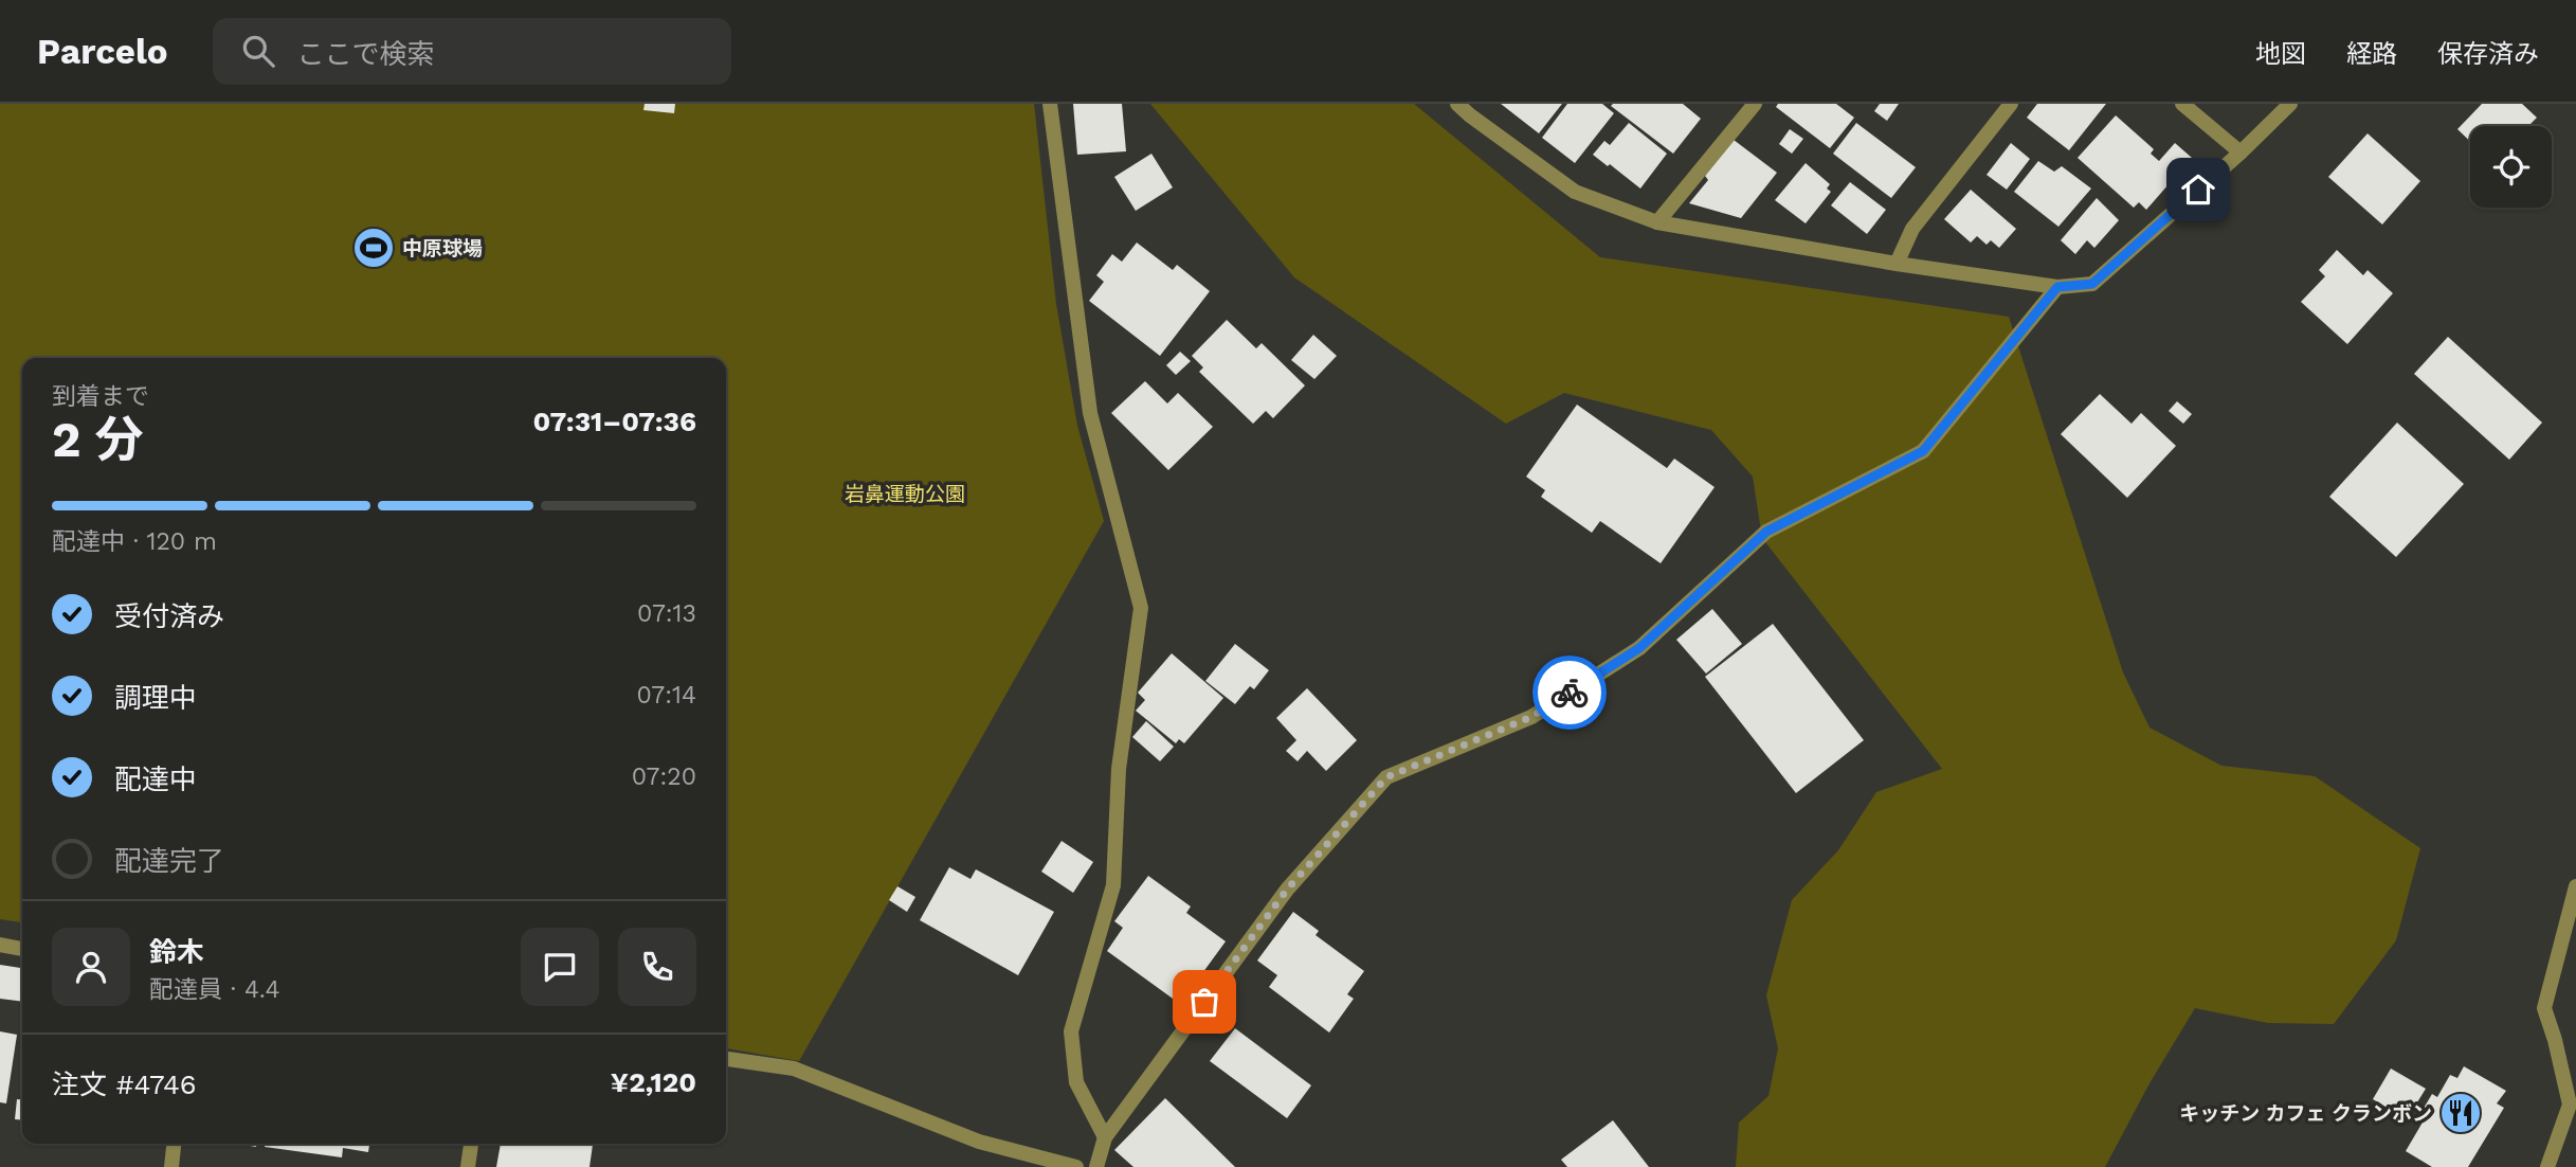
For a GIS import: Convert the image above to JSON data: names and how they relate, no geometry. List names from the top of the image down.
{
  "parks": ["岩鼻運動公園"],
  "places": {
    "sports": ["中原球場"],
    "restaurant": ["キッチン カフェ クランボン"]
  },
  "page": {
    "header": "Parcelo",
    "search": "ここで検索",
    "nav": ["地図", "経路", "保存済み"],
    "heading": ["2 分", "到着まで", "07:31–07:36"],
    "panel": [
      "鈴木",
      "配達員 · 4.4",
      "注文 #4746",
      "¥2,120"
    ],
    "bar": "配達中 · 120 m",
    "list": [
      ["受付済み", "07:13"],
      ["調理中", "07:14"],
      ["配達中", "07:20"],
      "配達完了"
    ]
  }
}
